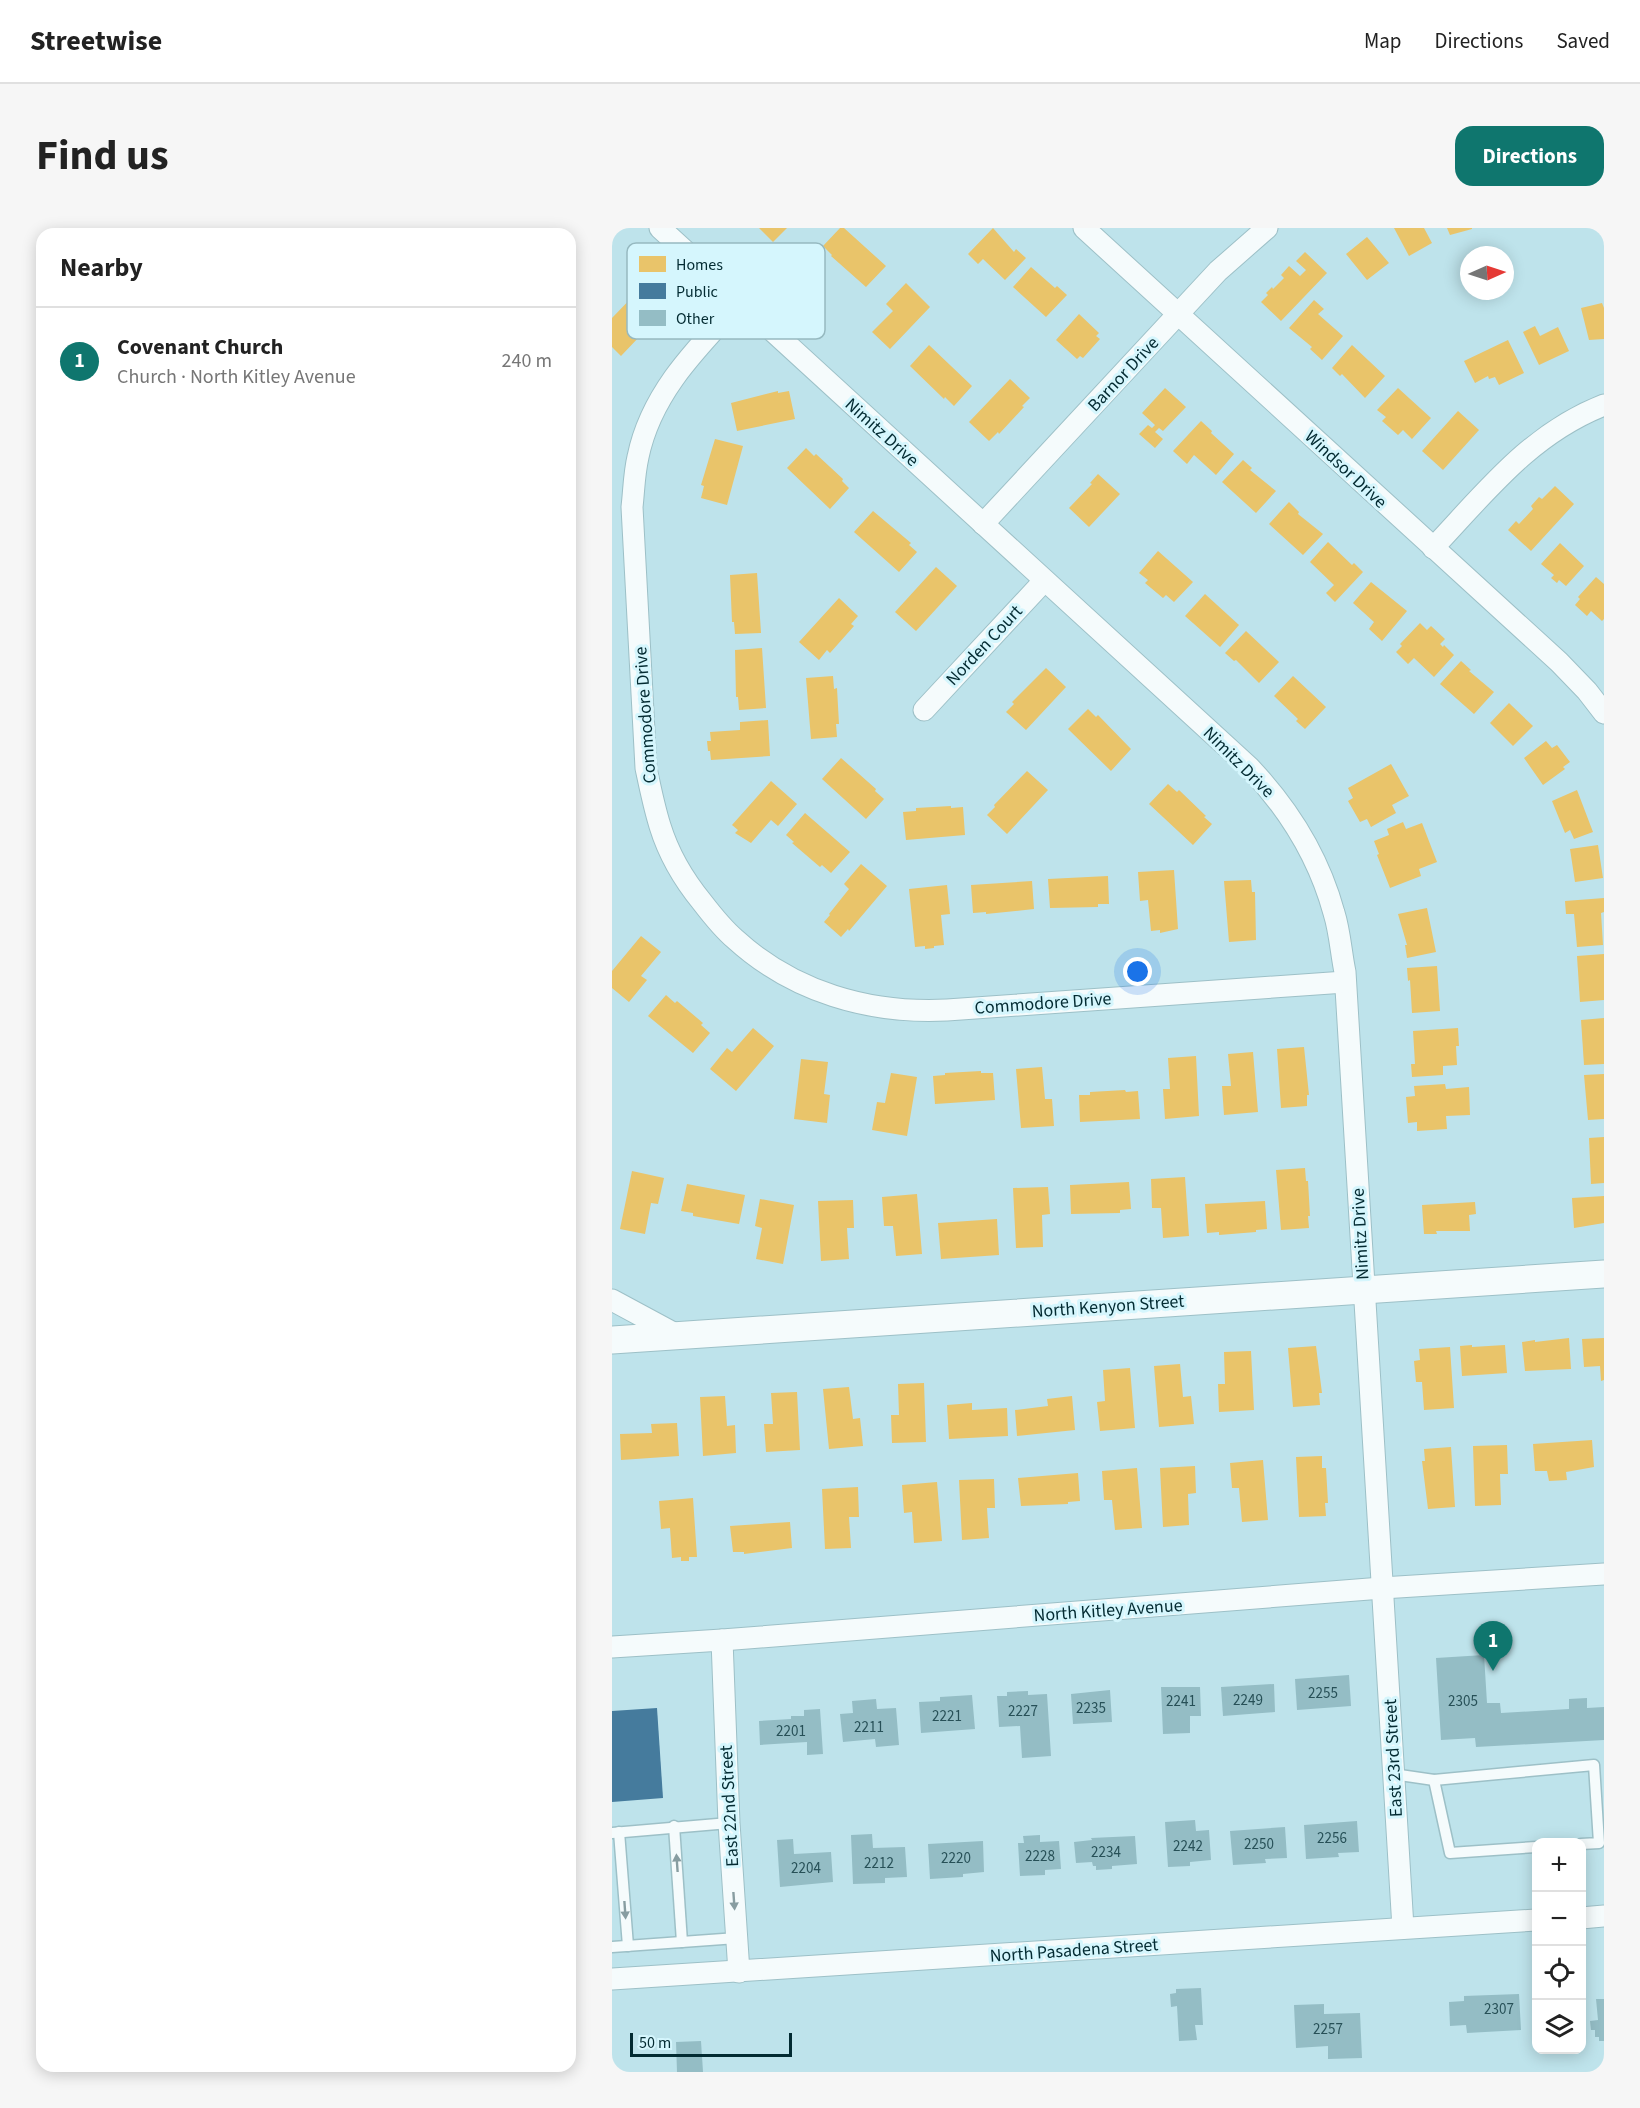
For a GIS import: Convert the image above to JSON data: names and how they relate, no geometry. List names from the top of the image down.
{
  "streets": {
    "street": [
      "Barnor Drive",
      "Nimitz Drive",
      "Windsor Drive",
      "Norden Court",
      "Commodore Drive",
      "North Kenyon Street",
      "North Kitley Avenue",
      "East 23rd Street",
      "East 22nd Street",
      "North Pasadena Street"
    ]
  },
  "crossings": [
    ["Barnor Drive", "Nimitz Drive"],
    ["Barnor Drive", "Windsor Drive"],
    ["Nimitz Drive", "Norden Court"],
    ["Nimitz Drive", "Commodore Drive"],
    ["Nimitz Drive", "North Kenyon Street"],
    ["Nimitz Drive", "North Kitley Avenue"],
    ["Nimitz Drive", "East 23rd Street"],
    ["North Kitley Avenue", "East 23rd Street"],
    ["North Kitley Avenue", "East 22nd Street"],
    ["East 23rd Street", "North Pasadena Street"],
    ["East 22nd Street", "North Pasadena Street"]
  ],
  "house_numbers": [
    "2255",
    "2249",
    "2241",
    "2305",
    "2235",
    "2227",
    "2221",
    "2211",
    "2201",
    "2256",
    "2250",
    "2242",
    "2234",
    "2228",
    "2220",
    "2212",
    "2204",
    "2307",
    "2257"
  ],
  "legend": ["Homes", "Public", "Other"],
  "scale_bar": "50 m",
  "north": "right",
  "page": {
    "header": "Streetwise",
    "nav": ["Map", "Directions", "Saved"],
    "title": "Find us",
    "buttons": "Directions",
    "heading": "Nearby",
    "list": [
      {
        "mark": "1",
        "name": "Covenant Church",
        "note": "Church · North Kitley Avenue",
        "value": "240 m"
      }
    ],
    "pins": "1",
    "map_buttons": ["+", "−"],
    "scale": "50 m"
  }
}
